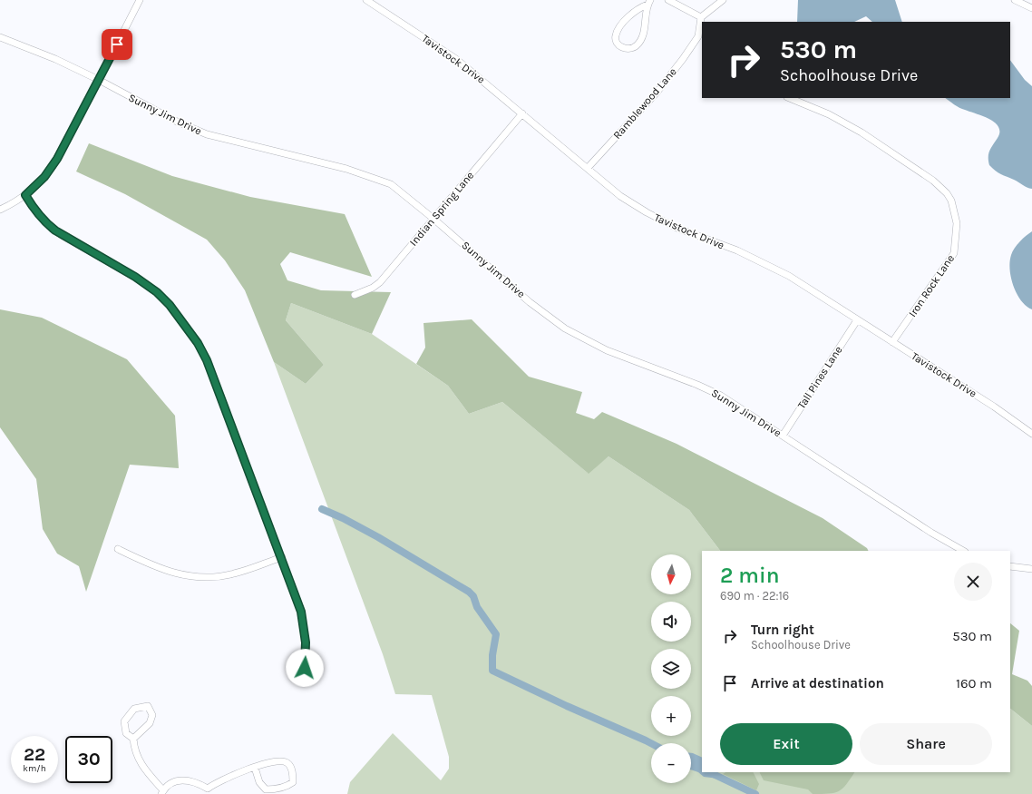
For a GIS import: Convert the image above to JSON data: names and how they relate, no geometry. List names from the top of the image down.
{
  "streets": {
    "street": [
      "Tavistock Drive",
      "Ramblewood Lane",
      "Sunny Jim Drive",
      "Indian Spring Lane",
      "Iron Rock Lane",
      "Tall Pines Lane"
    ]
  },
  "crossings": [
    ["Tavistock Drive", "Ramblewood Lane"],
    ["Tavistock Drive", "Indian Spring Lane"],
    ["Tavistock Drive", "Iron Rock Lane"],
    ["Tavistock Drive", "Tall Pines Lane"],
    ["Sunny Jim Drive", "Indian Spring Lane"],
    ["Sunny Jim Drive", "Tall Pines Lane"]
  ],
  "north": "bottom",
  "page": {
    "turn": ["530 m", "Schoolhouse Drive"],
    "heading": ["2 min", "690 m · 22:16"],
    "map_buttons": ["+", "−"],
    "list": [
      {
        "name": "Turn right",
        "note": "Schoolhouse Drive",
        "value": "530 m"
      },
      {
        "name": "Arrive at destination",
        "value": "160 m"
      }
    ],
    "buttons": ["Exit", "Share"],
    "speed": "22 km/h",
    "limit": "30"
  }
}
